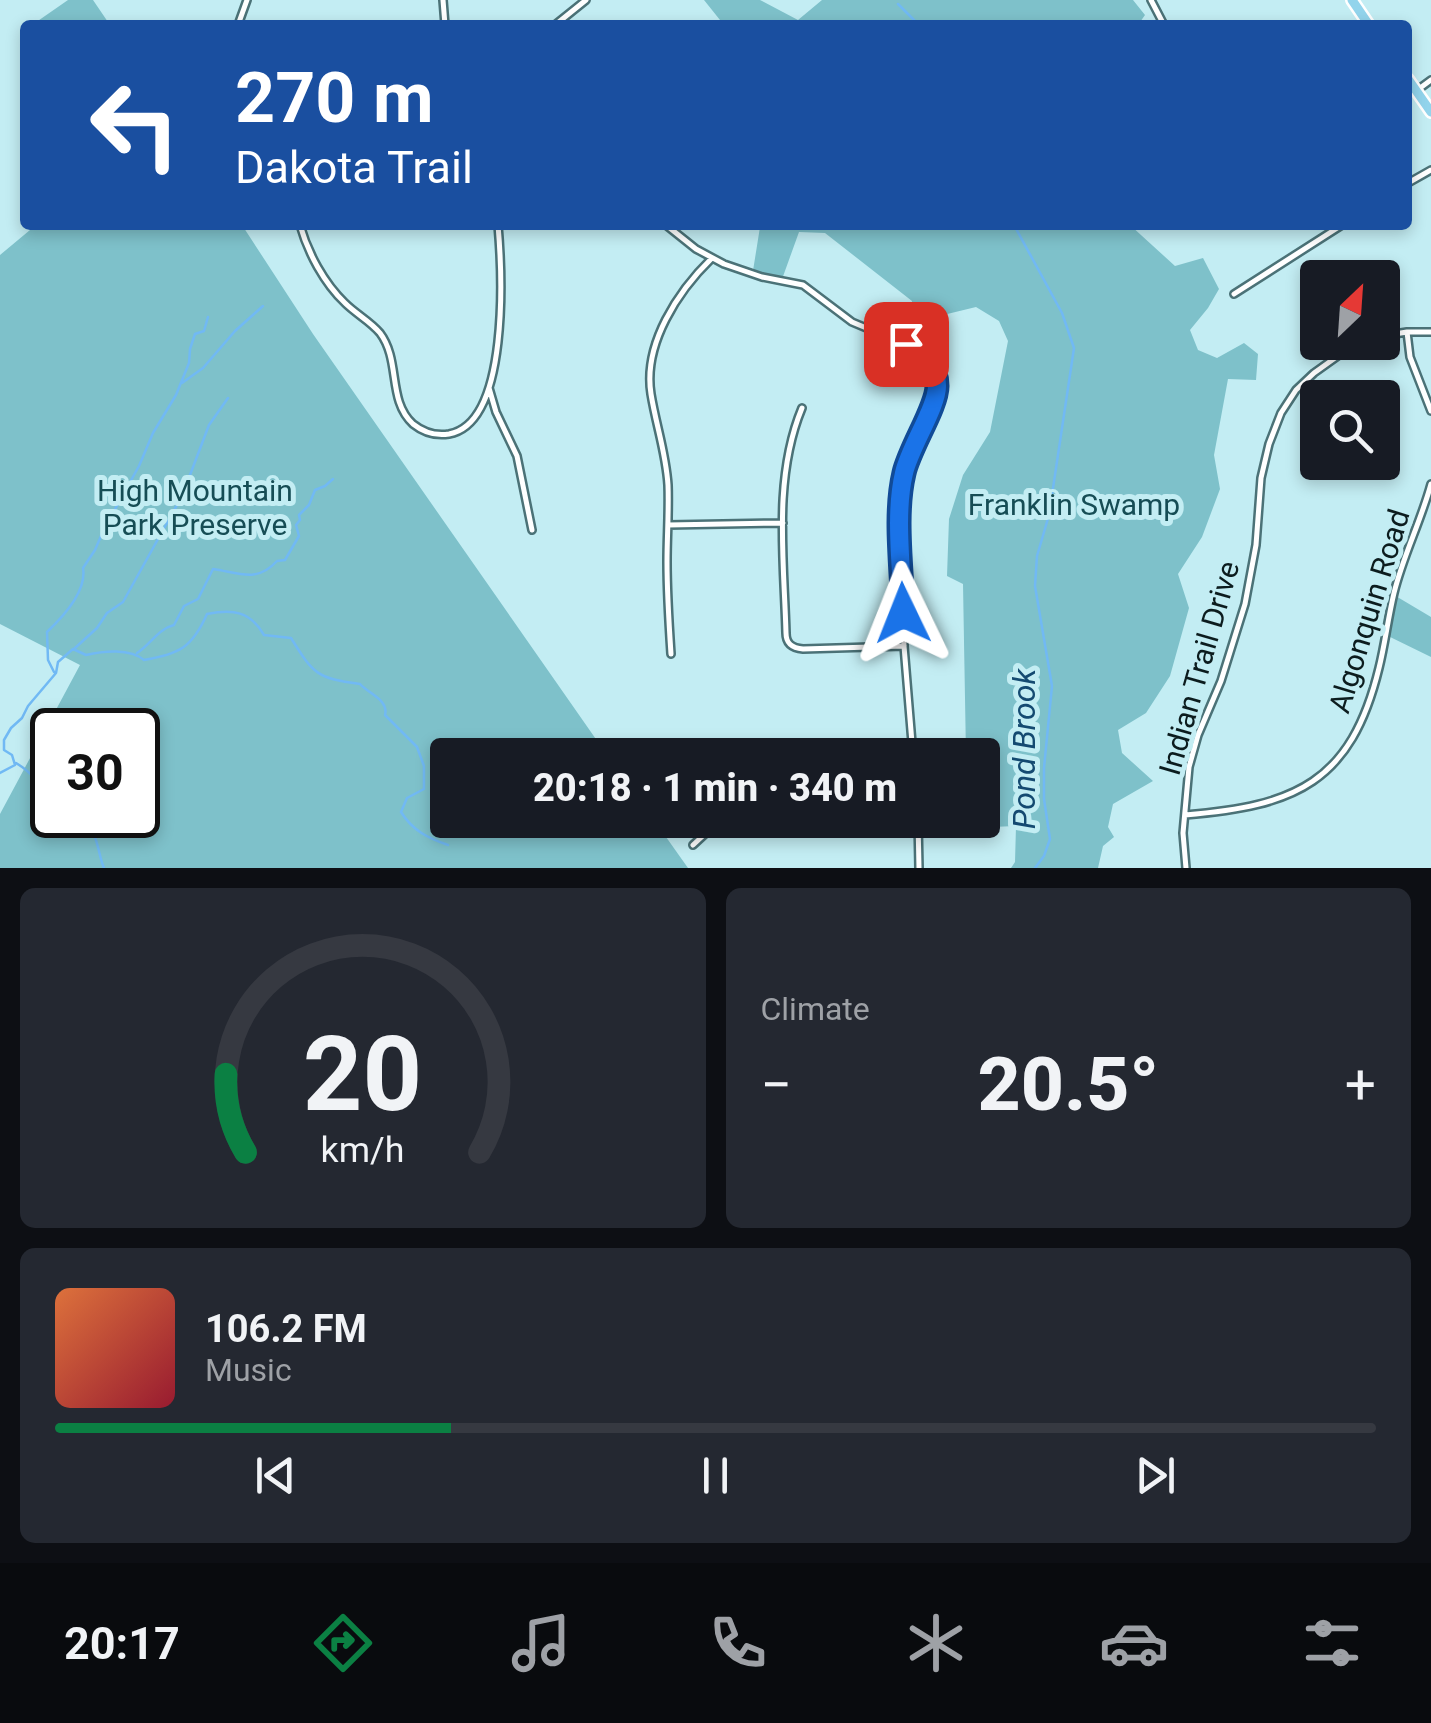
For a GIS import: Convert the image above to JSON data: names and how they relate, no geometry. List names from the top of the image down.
{
  "streets": {
    "street": ["Algonquin Road", "Indian Trail Drive"]
  },
  "crossings": [
    ["Algonquin Road", "Indian Trail Drive"]
  ],
  "water": ["Pond Brook"],
  "parks": ["High Mountain Park Preserve", "Franklin Swamp"],
  "north": "top right",
  "page": {
    "turn": ["270 m", "Dakota Trail"],
    "limit": "30",
    "trip": "20:18 · 1 min · 340 m",
    "tile": "Climate",
    "heat": ["−", "20.5°", "+"],
    "song": ["106.2 FM", "Music"],
    "tabs": "20:17",
    "gauge": ["20", "km/h"]
  }
}
